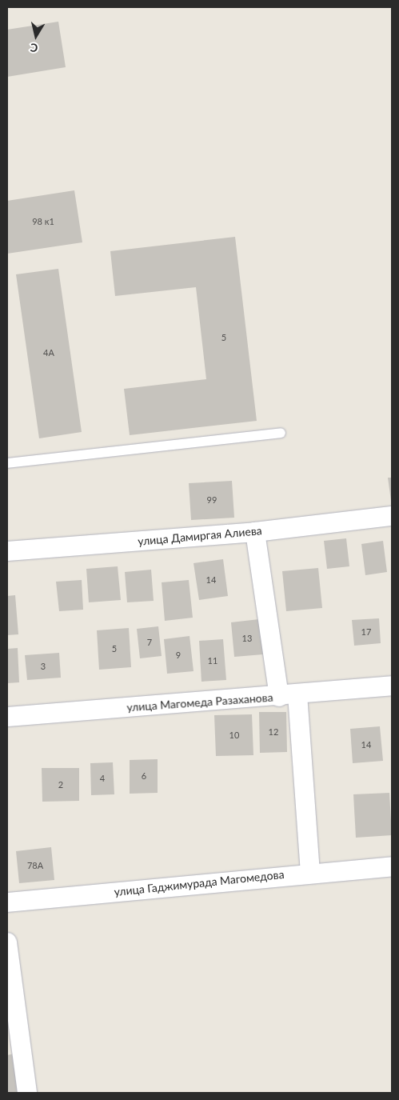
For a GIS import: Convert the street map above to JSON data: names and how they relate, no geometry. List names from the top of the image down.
{
  "streets": {
    "street": ["улица Дамиргая Алиева", "улица Магомеда Разаханова", "улица Гаджимурада Магомедова"]
  },
  "house_numbers": [
    "98 к1",
    "5",
    "4А",
    "99",
    "14",
    "17",
    "13",
    "7",
    "5",
    "9",
    "11",
    "3",
    "12",
    "10",
    "14",
    "6",
    "4",
    "2",
    "78А"
  ],
  "north": "bottom"
}
